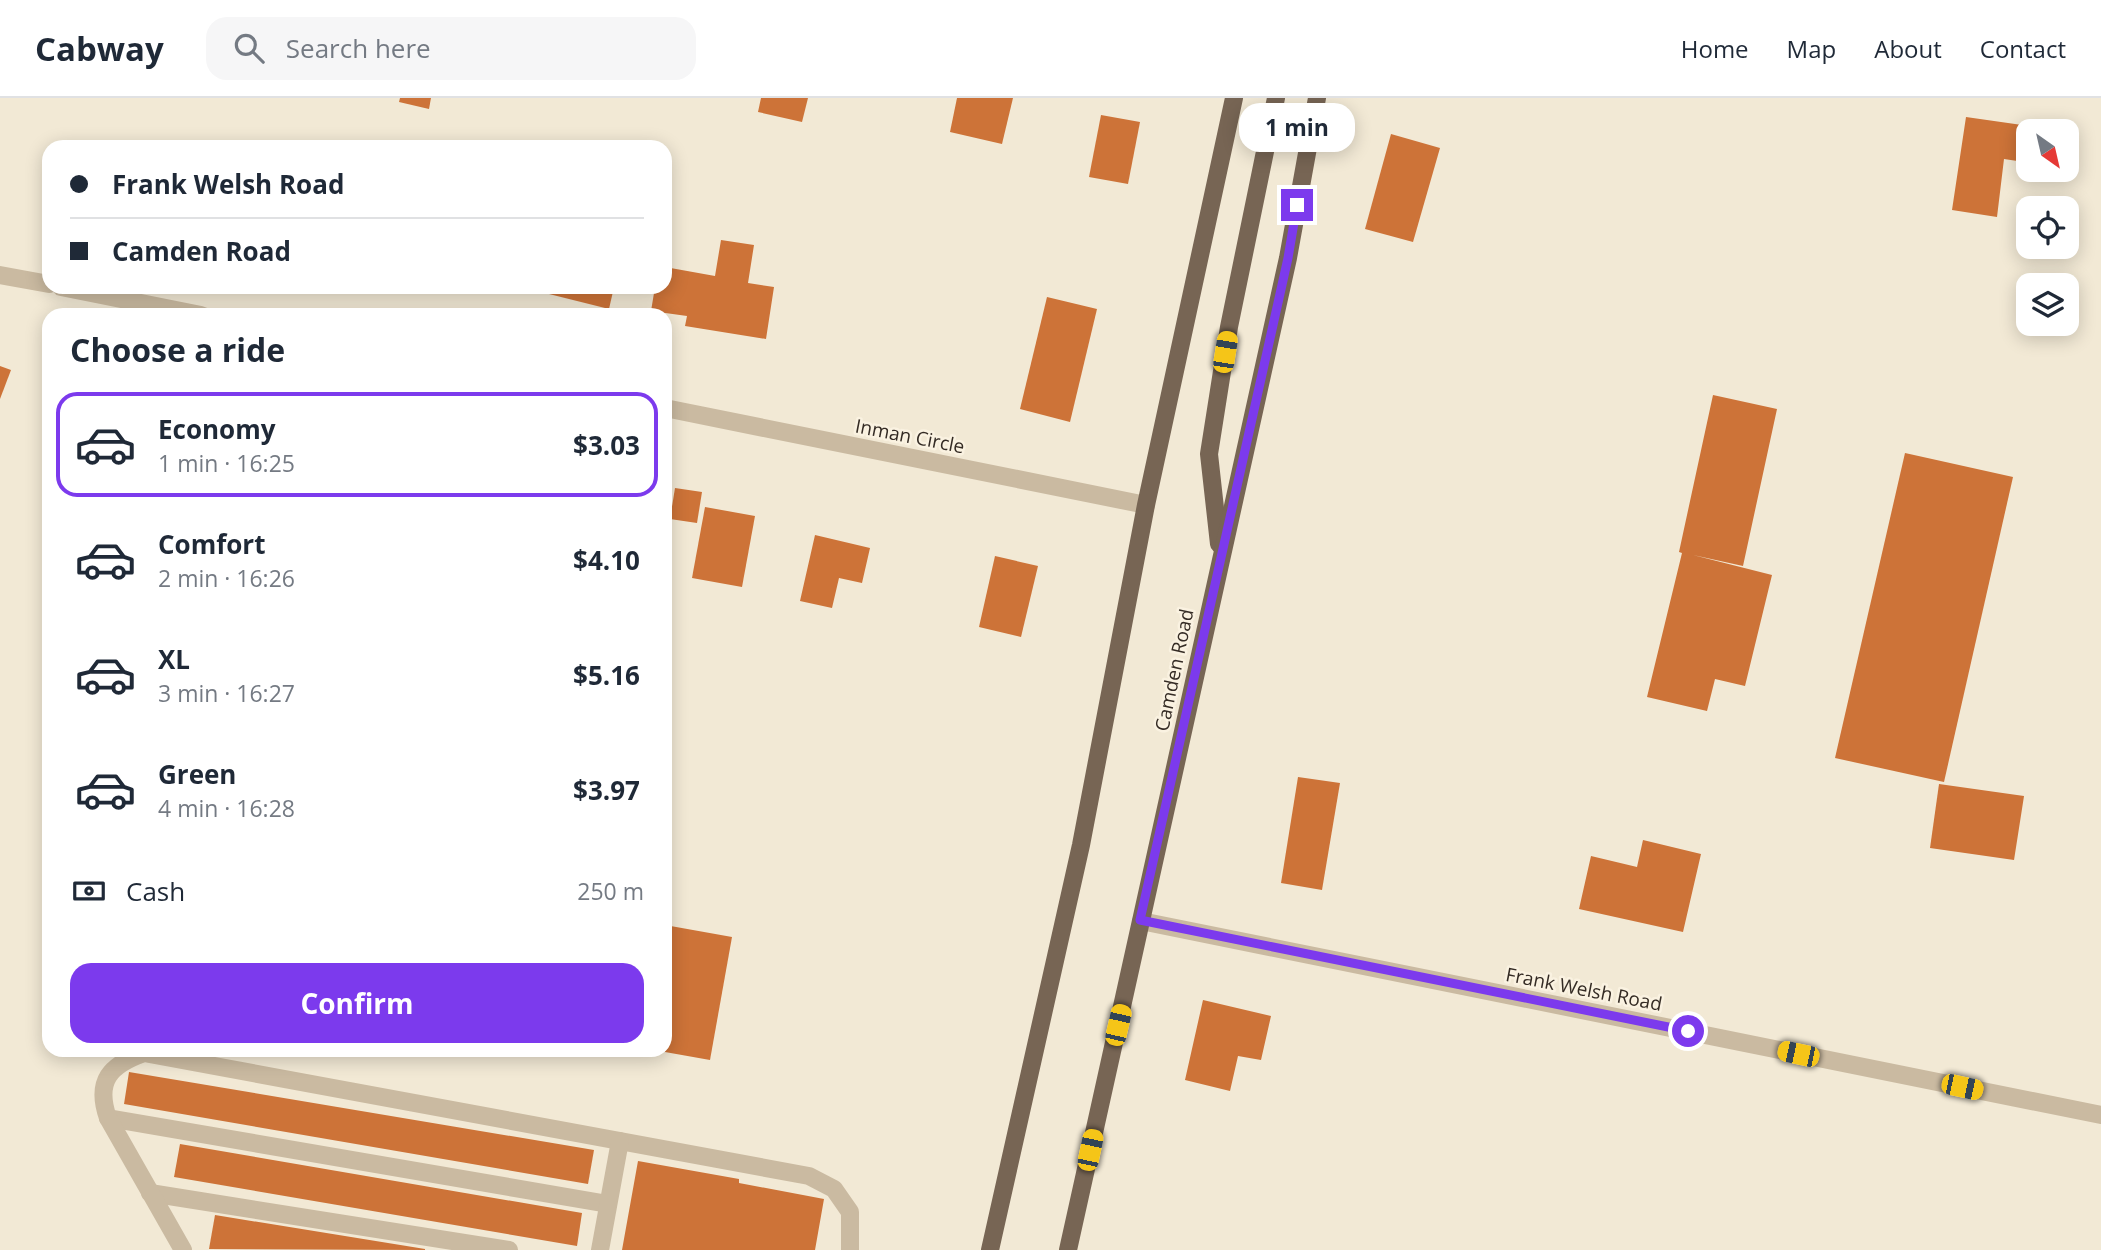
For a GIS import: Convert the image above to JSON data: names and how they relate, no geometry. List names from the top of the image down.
{
  "streets": {
    "main road": ["Camden Road"],
    "street": ["Inman Circle", "Frank Welsh Road"]
  },
  "crossings": [
    ["Camden Road", "Frank Welsh Road"]
  ],
  "north": "bottom right",
  "page": {
    "header": "Cabway",
    "search": "Search here",
    "nav": [
      "Home",
      "Map",
      "About",
      "Contact"
    ],
    "bubble": "1 min",
    "banner": ["Frank Welsh Road", "Camden Road"],
    "heading": "Choose a ride",
    "list": [
      {
        "name": "Economy",
        "note": "1 min · 16:25",
        "value": "$3.03"
      },
      {
        "name": "Comfort",
        "note": "2 min · 16:26",
        "value": "$4.10"
      },
      {
        "name": "XL",
        "note": "3 min · 16:27",
        "value": "$5.16"
      },
      {
        "name": "Green",
        "note": "4 min · 16:28",
        "value": "$3.97"
      }
    ],
    "pay": ["Cash", "250 m"],
    "buttons": "Confirm"
  }
}
